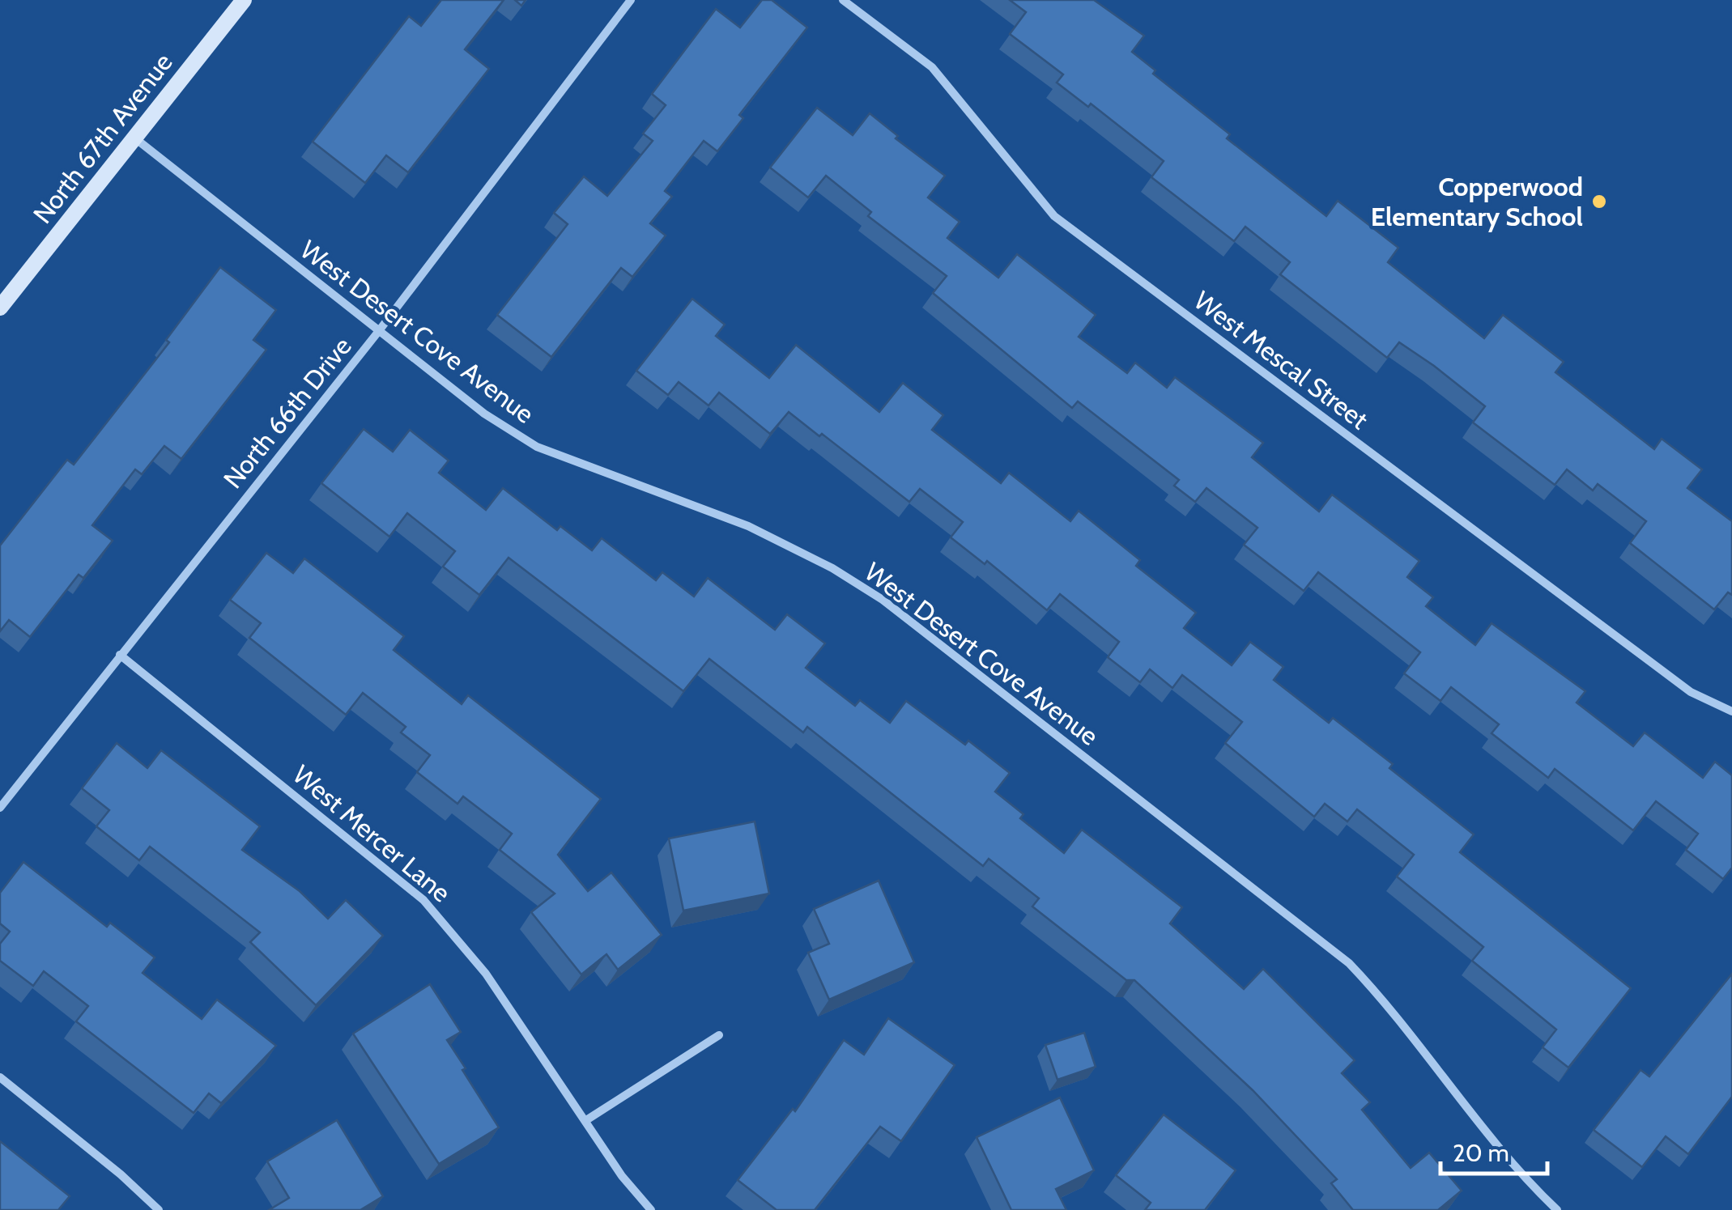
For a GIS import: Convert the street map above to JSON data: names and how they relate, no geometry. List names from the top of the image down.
{
  "streets": {
    "main road": ["North 67th Avenue"],
    "street": [
      "West Desert Cove Avenue",
      "West Mescal Street",
      "North 66th Drive",
      "West Mercer Lane"
    ]
  },
  "crossings": [
    ["North 67th Avenue", "West Desert Cove Avenue"],
    ["West Desert Cove Avenue", "North 66th Drive"],
    ["North 66th Drive", "West Mercer Lane"]
  ],
  "places": ["Copperwood Elementary School"],
  "scale_bar": "20 m"
}
